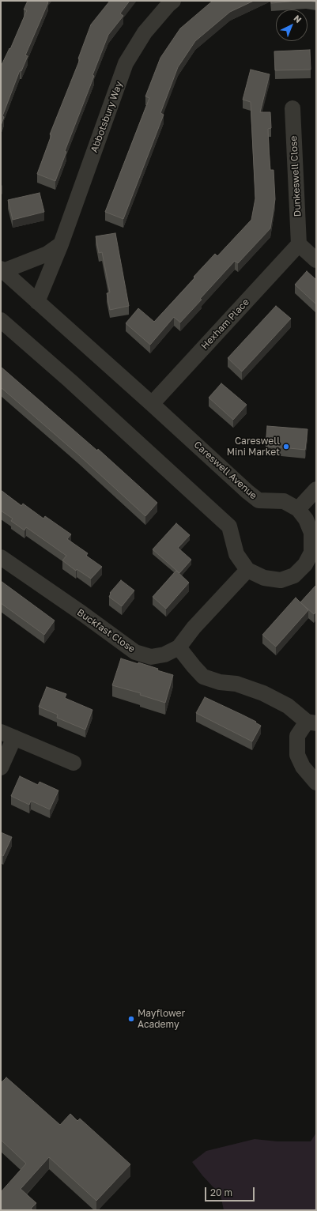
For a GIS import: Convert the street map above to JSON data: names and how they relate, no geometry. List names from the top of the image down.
{
  "streets": {
    "street": [
      "Abbotsbury Way",
      "Dunkeswell Close",
      "Hexham Place",
      "Careswell Avenue",
      "Buckfast Close"
    ]
  },
  "crossings": [
    ["Abbotsbury Way", "Careswell Avenue"],
    ["Dunkeswell Close", "Hexham Place"],
    ["Hexham Place", "Careswell Avenue"],
    ["Careswell Avenue", "Buckfast Close"]
  ],
  "places": ["Careswell Mini Market", "Mayflower Academy"],
  "scale_bar": "20 m",
  "north": "top right"
}
